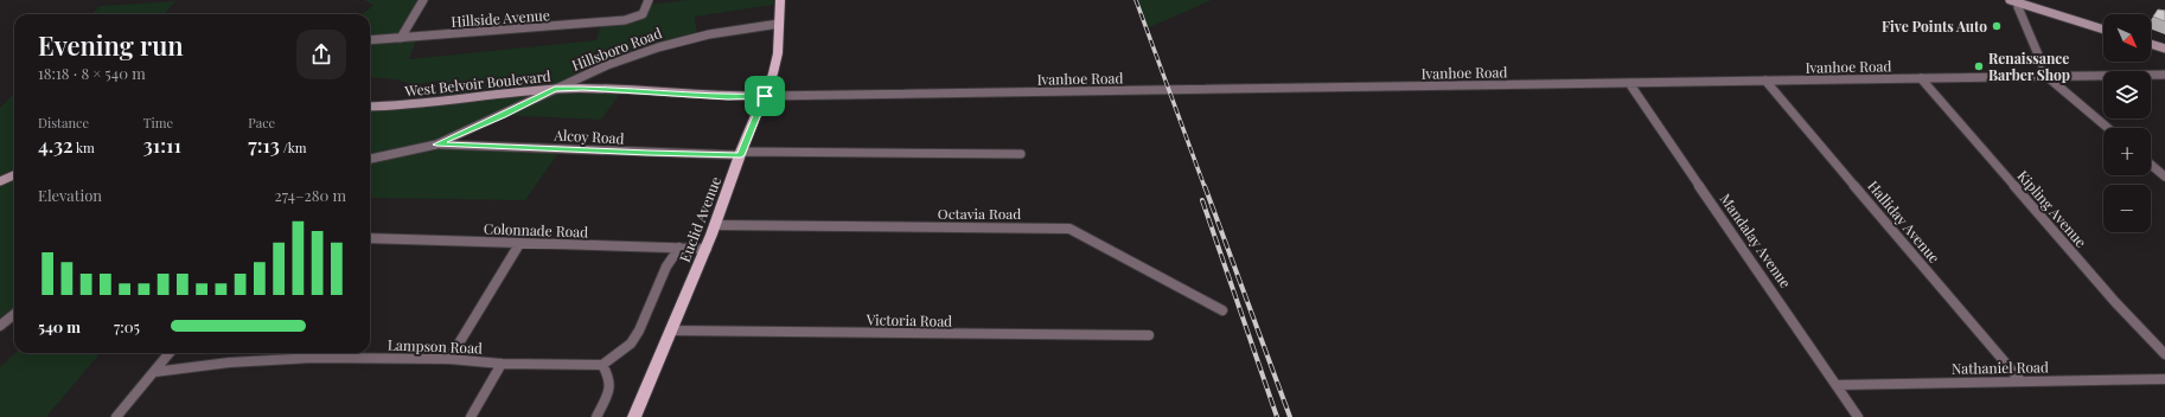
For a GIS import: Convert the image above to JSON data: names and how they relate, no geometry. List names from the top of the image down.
{
  "streets": {
    "main road": ["Euclid Avenue"],
    "street": [
      "Hillside Avenue",
      "Hillsboro Road",
      "Ivanhoe Road",
      "West Belvoir Boulevard",
      "Alcoy Road",
      "Kipling Avenue",
      "Octavia Road",
      "Halliday Avenue",
      "Colonnade Road",
      "Mandalay Avenue",
      "Victoria Road",
      "Lampson Road",
      "Nathaniel Road"
    ]
  },
  "crossings": [
    ["Hillsboro Road", "West Belvoir Boulevard"],
    ["Hillsboro Road", "Alcoy Road"],
    ["Hillsboro Road", "Euclid Avenue"],
    ["Ivanhoe Road", "West Belvoir Boulevard"],
    ["Ivanhoe Road", "Kipling Avenue"],
    ["Ivanhoe Road", "Euclid Avenue"],
    ["Ivanhoe Road", "Halliday Avenue"],
    ["Ivanhoe Road", "Mandalay Avenue"],
    ["West Belvoir Boulevard", "Euclid Avenue"],
    ["Alcoy Road", "Euclid Avenue"],
    ["Octavia Road", "Euclid Avenue"],
    ["Euclid Avenue", "Colonnade Road"],
    ["Euclid Avenue", "Victoria Road"],
    ["Halliday Avenue", "Nathaniel Road"],
    ["Mandalay Avenue", "Nathaniel Road"]
  ],
  "places": ["Five Points Auto", "Renaissance Barber Shop"],
  "north": "bottom right",
  "page": {
    "map_buttons": ["+", "−"],
    "heading": ["Evening run", "18:18 · 8 × 540 m"],
    "stats": [
      ["Distance", "4.32 km"],
      ["Time", "31:11"],
      ["Pace", "7:13 /km"]
    ],
    "chart": ["Elevation", "274–280 m"],
    "list": [
      {
        "name": "540 m",
        "note": "7:05"
      }
    ]
  }
}
